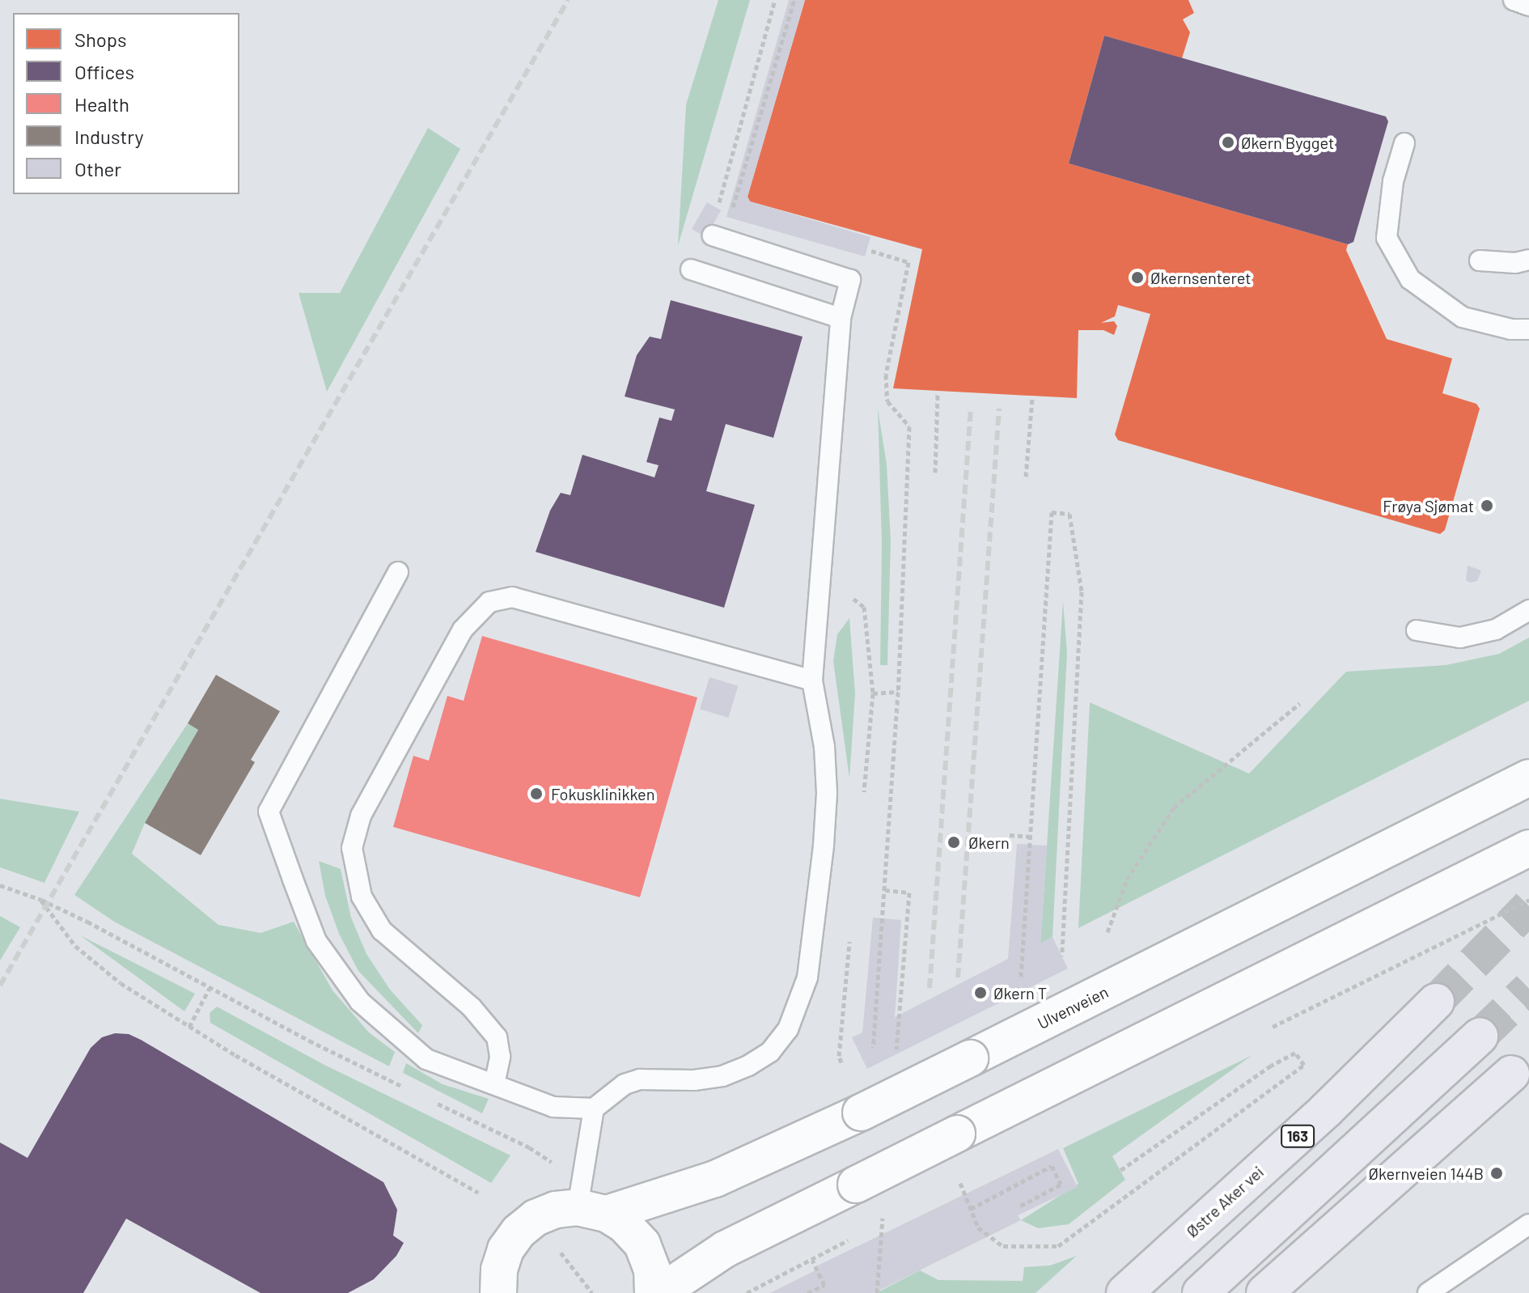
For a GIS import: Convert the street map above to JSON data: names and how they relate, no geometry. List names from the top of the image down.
{
  "streets": {
    "highway": ["163", "Østre Aker vei"],
    "main road": ["Ulvenveien"]
  },
  "places": [
    "Økern Bygget",
    "Økernsenteret",
    "Frøya Sjømat",
    "Fokusklinikken",
    "Økern",
    "Økern T",
    "Økernveien 144B"
  ],
  "legend": [
    "Shops",
    "Offices",
    "Health",
    "Industry",
    "Other"
  ]
}
